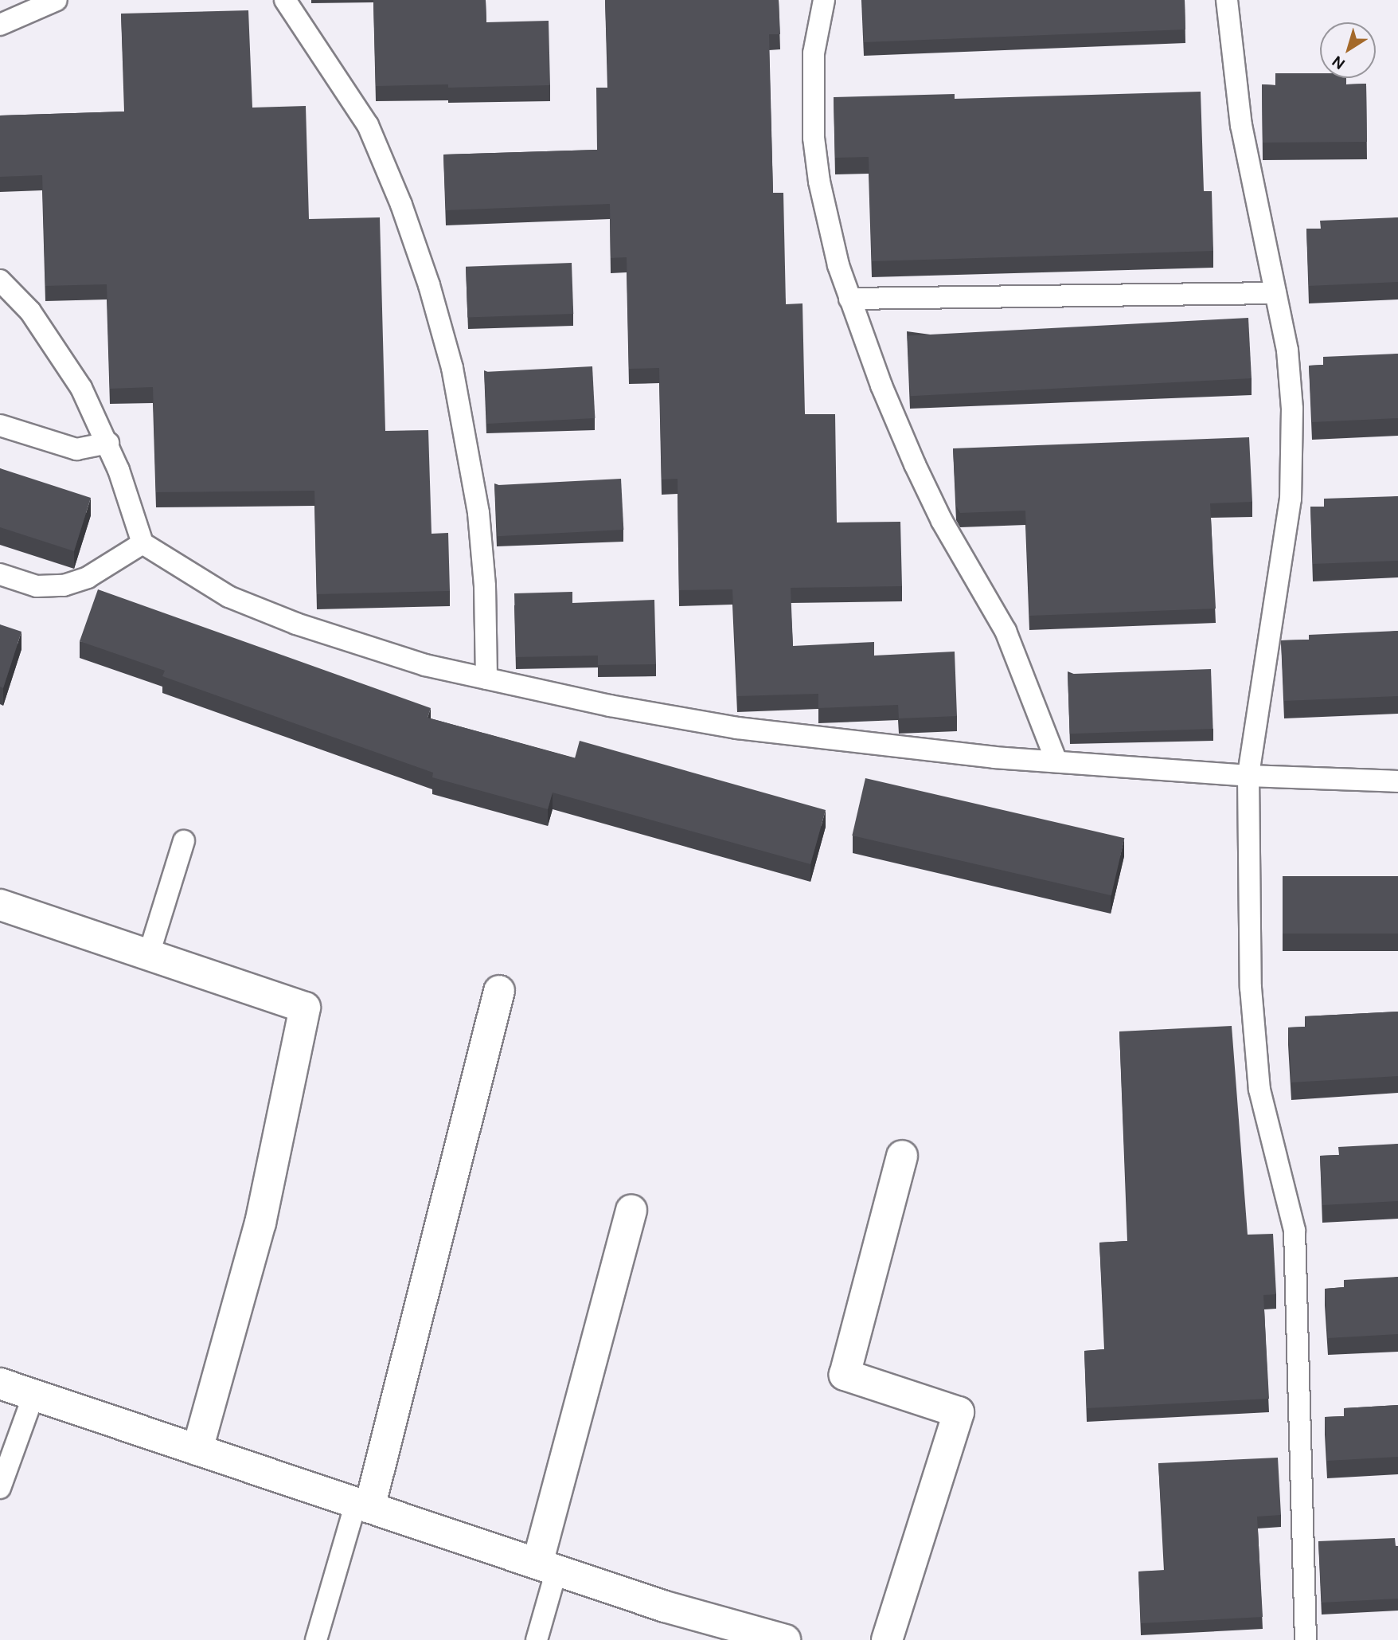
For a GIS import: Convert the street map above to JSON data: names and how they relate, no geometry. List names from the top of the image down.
{
  "north": "bottom left"
}
